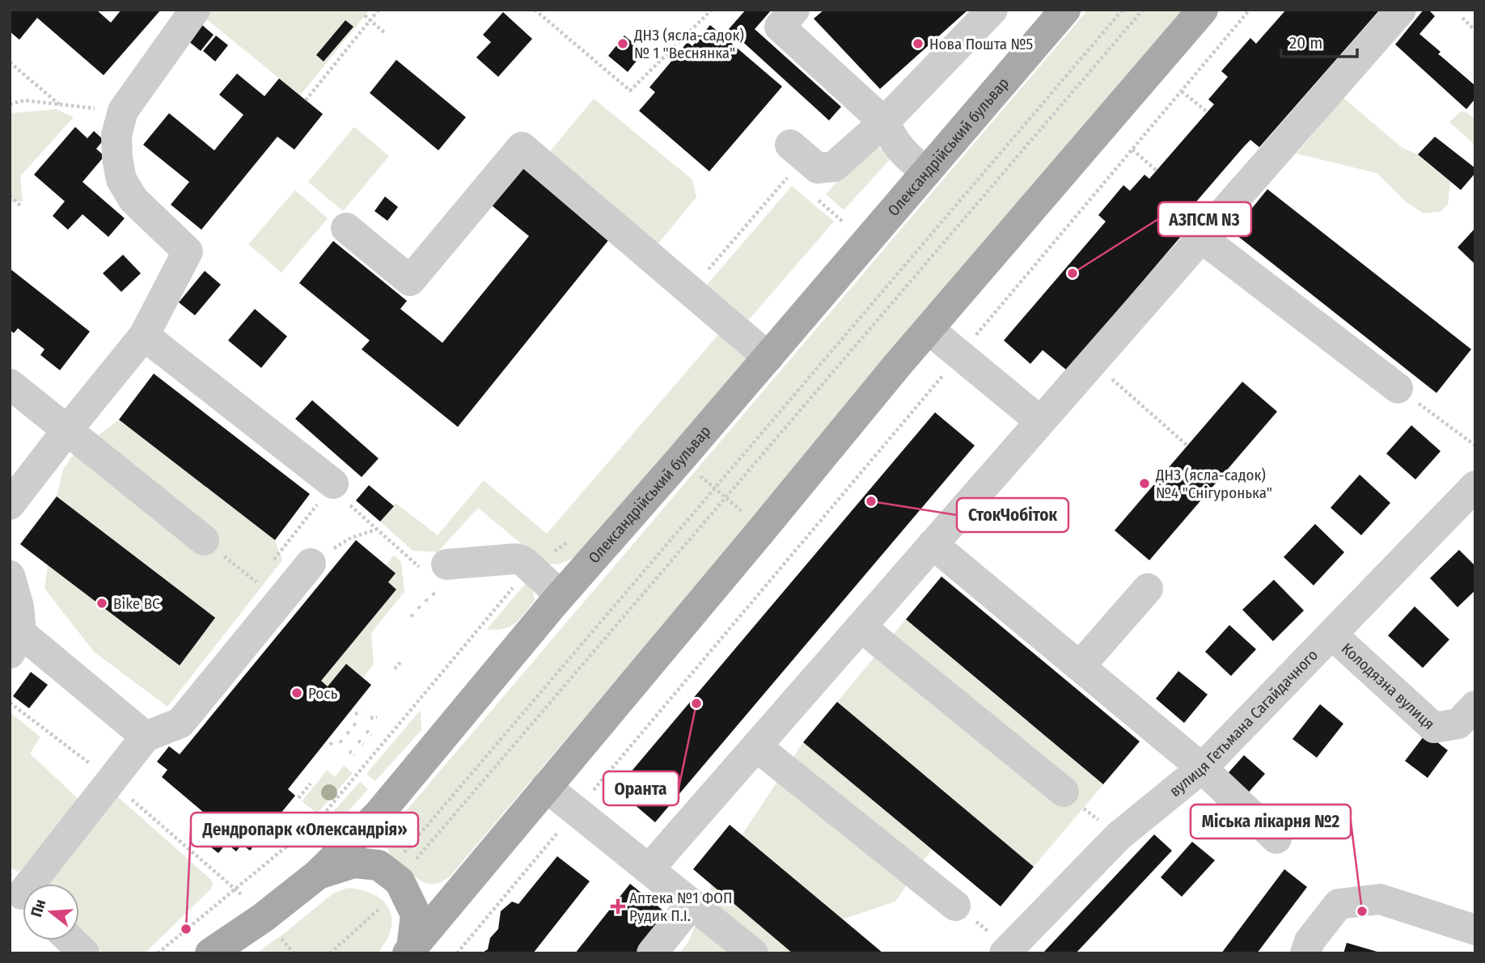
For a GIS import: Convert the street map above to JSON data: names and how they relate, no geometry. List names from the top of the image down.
{
  "streets": {
    "main road": ["Олександрійський бульвар"],
    "street": ["Колодязна вулиця", "вулиця Гетьмана Сагайдачного"]
  },
  "crossings": [
    ["Колодязна вулиця", "вулиця Гетьмана Сагайдачного"]
  ],
  "places": {
    "other": [
      "ДНЗ (ясла-садок) № 1 \"Веснянка\"",
      "Нова Пошта №5",
      "АЗПСМ N3",
      "ДНЗ (ясла-садок) №4 \"Снігуронька\"",
      "СтокЧобіток",
      "Bike BC",
      "Рось",
      "Оранта",
      "Міська лікарня №2",
      "Дендропарк «Олександрія»"
    ],
    "health": ["Аптека №1 ФОП Рудик П.І."]
  },
  "scale_bar": "20 m",
  "north": "left"
}
